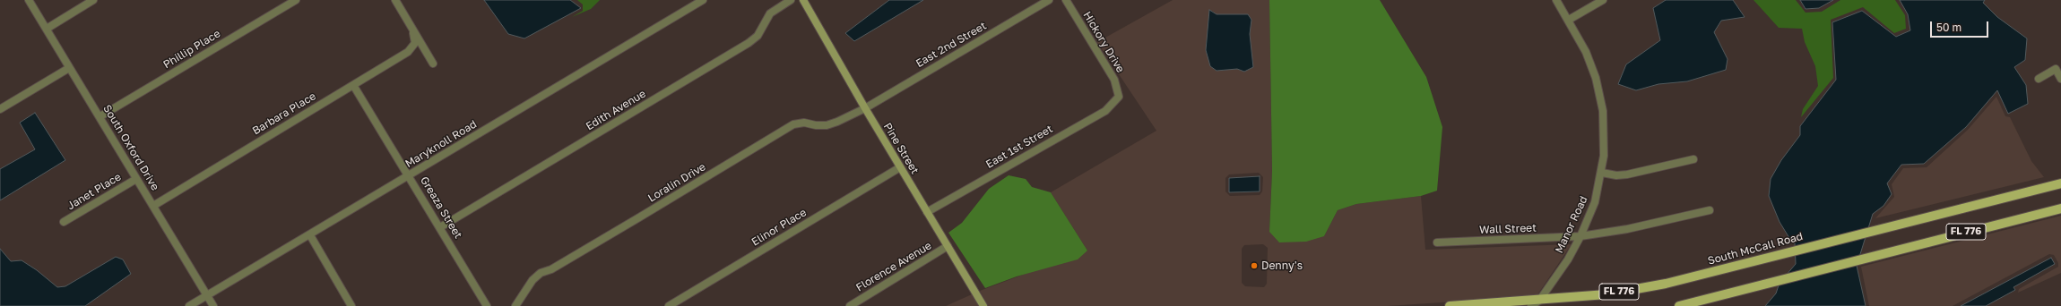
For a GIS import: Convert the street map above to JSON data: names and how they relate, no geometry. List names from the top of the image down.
{
  "streets": {
    "main road": ["Pine Street", "FL 776", "South McCall Road"],
    "street": [
      "Hickory Drive",
      "East 2nd Street",
      "Phillip Place",
      "Edith Avenue",
      "Barbara Place",
      "Maryknoll Road",
      "East 1st Street",
      "South Oxford Drive",
      "Loralin Drive",
      "Janet Place",
      "Greaza Street",
      "Manor Road",
      "Elinor Place",
      "Wall Street",
      "Florence Avenue"
    ]
  },
  "crossings": [
    ["Hickory Drive", "East 1st Street"],
    ["East 2nd Street", "Pine Street"],
    ["East 2nd Street", "Loralin Drive"],
    ["Phillip Place", "South Oxford Drive"],
    ["Edith Avenue", "Greaza Street"],
    ["Barbara Place", "South Oxford Drive"],
    ["Barbara Place", "Greaza Street"],
    ["Maryknoll Road", "South Oxford Drive"],
    ["Maryknoll Road", "Greaza Street"],
    ["East 1st Street", "Pine Street"],
    ["South Oxford Drive", "Janet Place"],
    ["Pine Street", "Loralin Drive"],
    ["Pine Street", "Elinor Place"],
    ["Pine Street", "Florence Avenue"],
    ["Manor Road", "Wall Street"],
    ["Manor Road", "South McCall Road"]
  ],
  "places": ["Denny's"],
  "scale_bar": "50 m"
}
